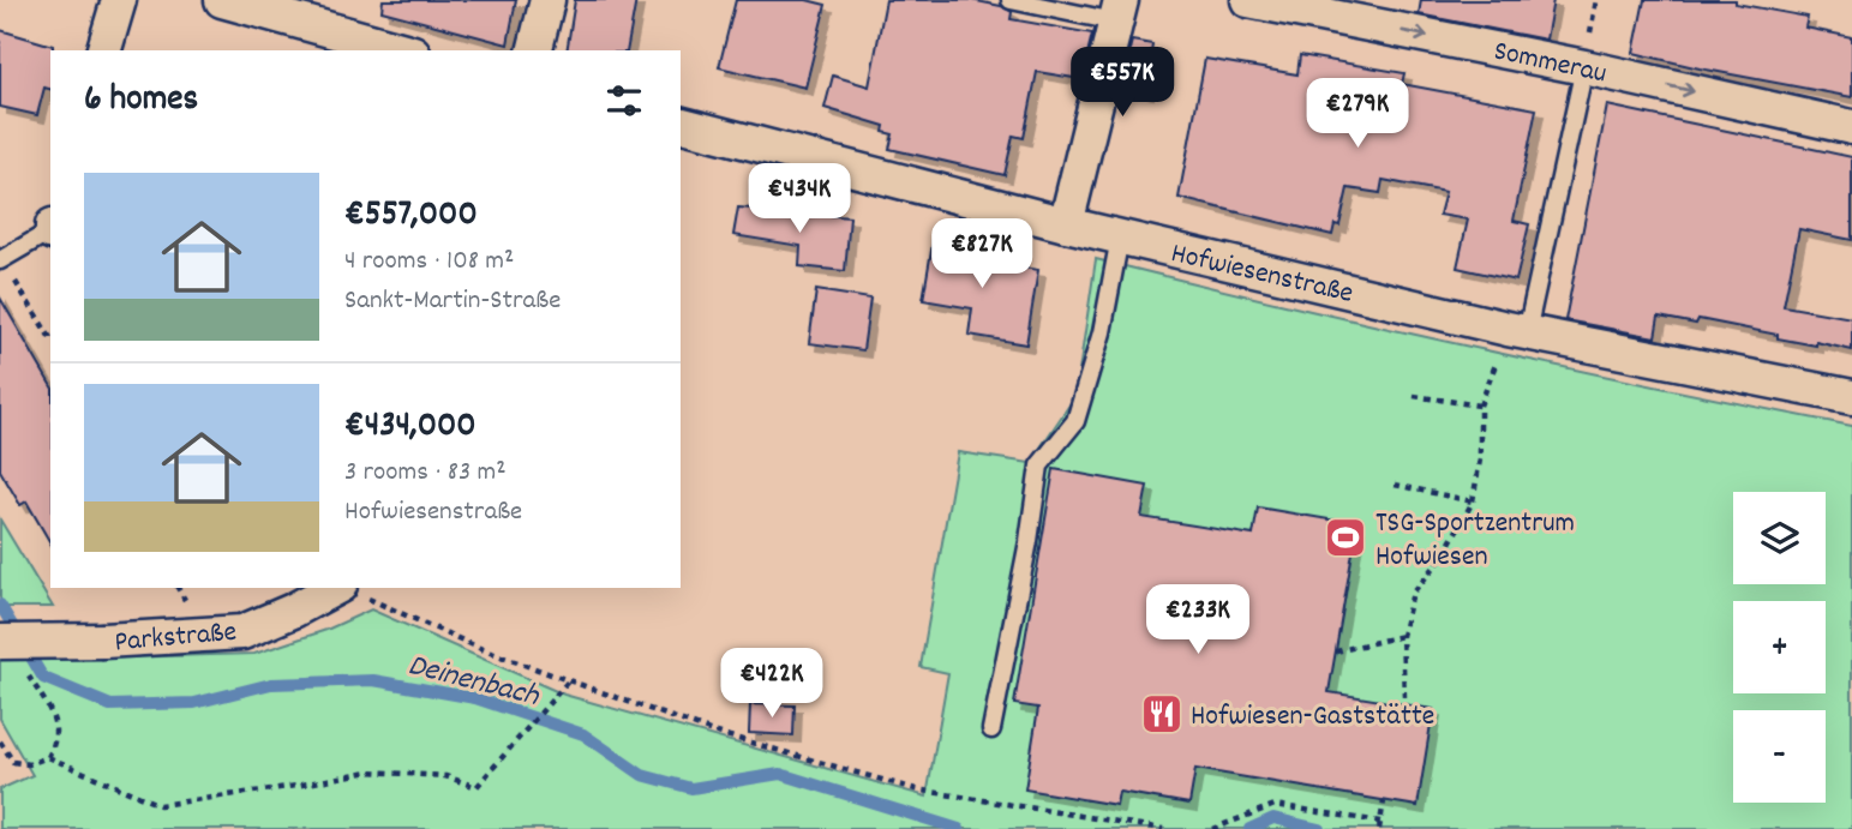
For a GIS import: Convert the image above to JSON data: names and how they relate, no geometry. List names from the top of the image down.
{
  "streets": {
    "street": ["Sommerau", "Hofwiesenstraße", "Parkstraße"]
  },
  "one_way": ["Sommerau"],
  "water": ["Deinenbach"],
  "places": {
    "sports": ["TSG-Sportzentrum Hofwiesen"],
    "restaurant": ["Hofwiesen-Gaststätte"]
  },
  "page": {
    "price": [
      "€557K",
      "€279K",
      "€434K",
      "€827K",
      "€233K",
      "€422K"
    ],
    "heading": "6 homes",
    "list": [
      {
        "name": "€557,000",
        "note": "4 rooms · 108 m² · Sankt-Martin-Straße"
      },
      {
        "name": "€434,000",
        "note": "3 rooms · 83 m² · Hofwiesenstraße"
      }
    ],
    "map_buttons": ["+", "−"]
  }
}
